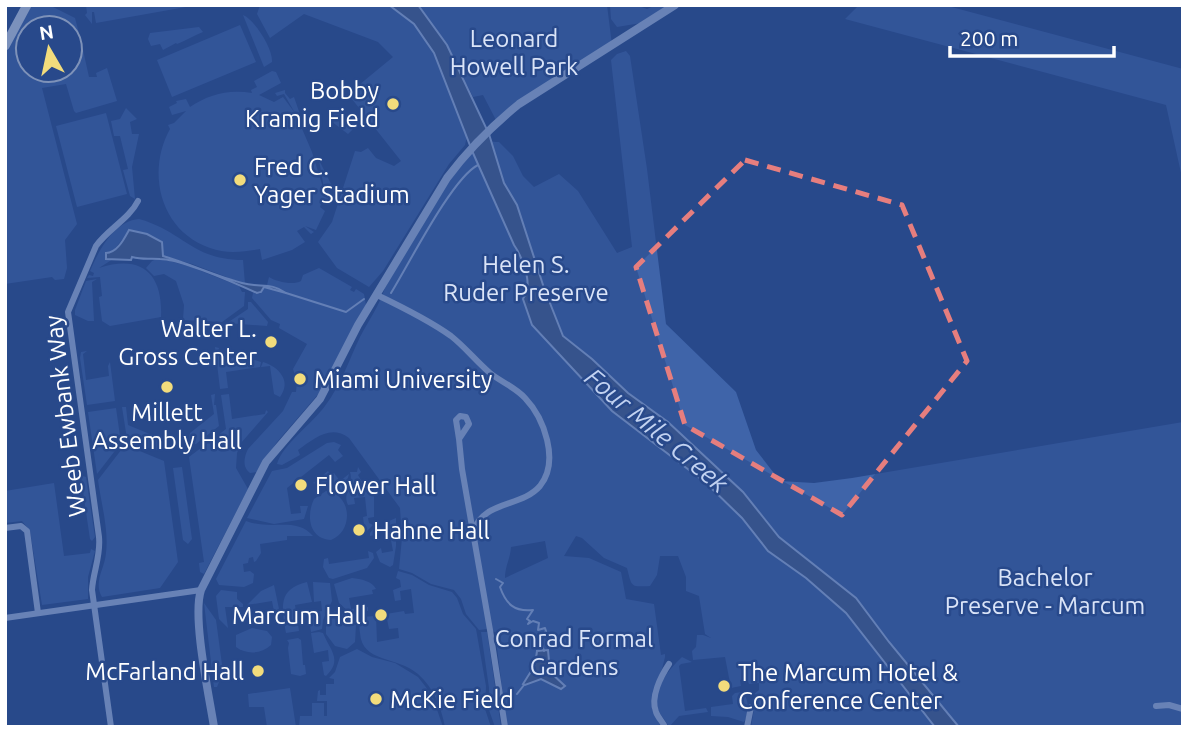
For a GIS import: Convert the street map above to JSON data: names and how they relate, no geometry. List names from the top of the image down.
{
  "streets": {
    "street": ["Weeb Ewbank Way"]
  },
  "water": ["Four Mile Creek"],
  "parks": [
    "Leonard Howell Park",
    "Helen S. Ruder Preserve",
    "Bachelor Preserve - Marcum",
    "Conrad Formal Gardens"
  ],
  "places": [
    "Bobby Kramig Field",
    "Fred C. Yager Stadium",
    "Walter L. Gross Center",
    "Miami University",
    "Millett Assembly Hall",
    "Flower Hall",
    "Hahne Hall",
    "Marcum Hall",
    "McFarland Hall",
    "The Marcum Hotel & Conference Center",
    "McKie Field"
  ],
  "scale_bar": "200 m",
  "north": "top"
}
